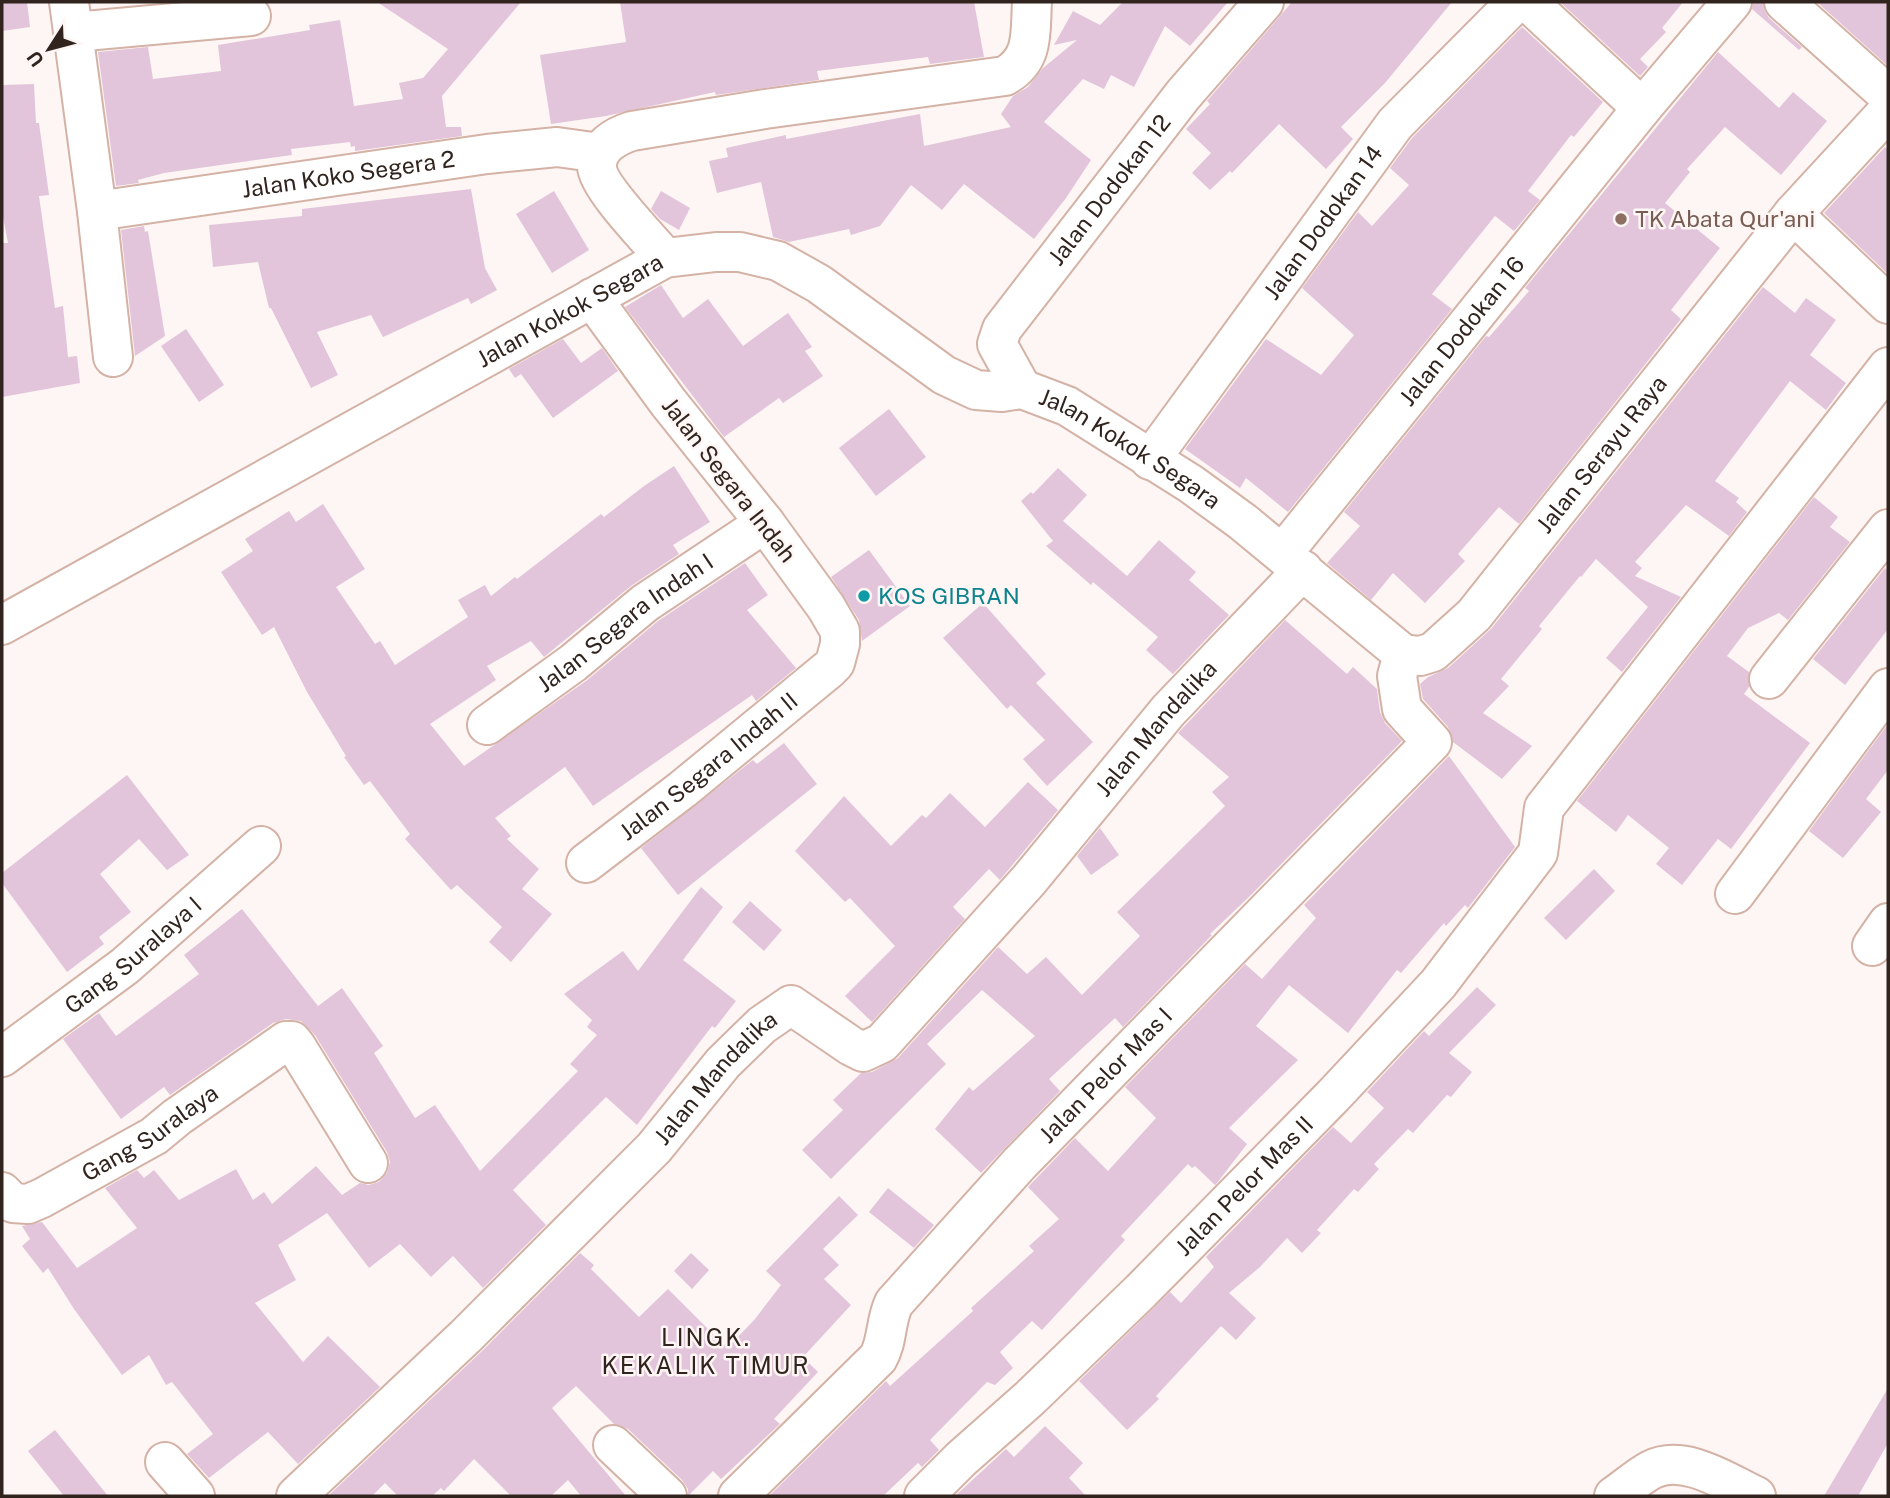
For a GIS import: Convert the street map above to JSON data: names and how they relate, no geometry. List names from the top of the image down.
{
  "streets": {
    "street": [
      "Jalan Koko Segera 2",
      "Jalan Dodokan 12",
      "Jalan Dodokan 14",
      "Jalan Kokok Segara",
      "Jalan Dodokan 16",
      "Jalan Serayu Raya",
      "Jalan Segara Indah",
      "Jalan Segara Indah I",
      "Jalan Mandalika",
      "Jalan Segara Indah II",
      "Gang Suralaya I",
      "Jalan Pelor Mas I",
      "Gang Suralaya",
      "Jalan Pelor Mas II"
    ]
  },
  "crossings": [
    ["Jalan Dodokan 12", "Jalan Kokok Segara"],
    ["Jalan Dodokan 14", "Jalan Kokok Segara"],
    ["Jalan Kokok Segara", "Jalan Dodokan 16"],
    ["Jalan Kokok Segara", "Jalan Segara Indah"],
    ["Jalan Kokok Segara", "Jalan Mandalika"],
    ["Jalan Dodokan 16", "Jalan Mandalika"],
    ["Jalan Serayu Raya", "Jalan Pelor Mas I"],
    ["Jalan Segara Indah", "Jalan Segara Indah I"],
    ["Jalan Segara Indah", "Jalan Segara Indah II"]
  ],
  "districts": ["LINGK. KEKALIK TIMUR"],
  "places": ["TK Abata Qur'ani", "KOS GIBRAN"],
  "north": "bottom left"
}
